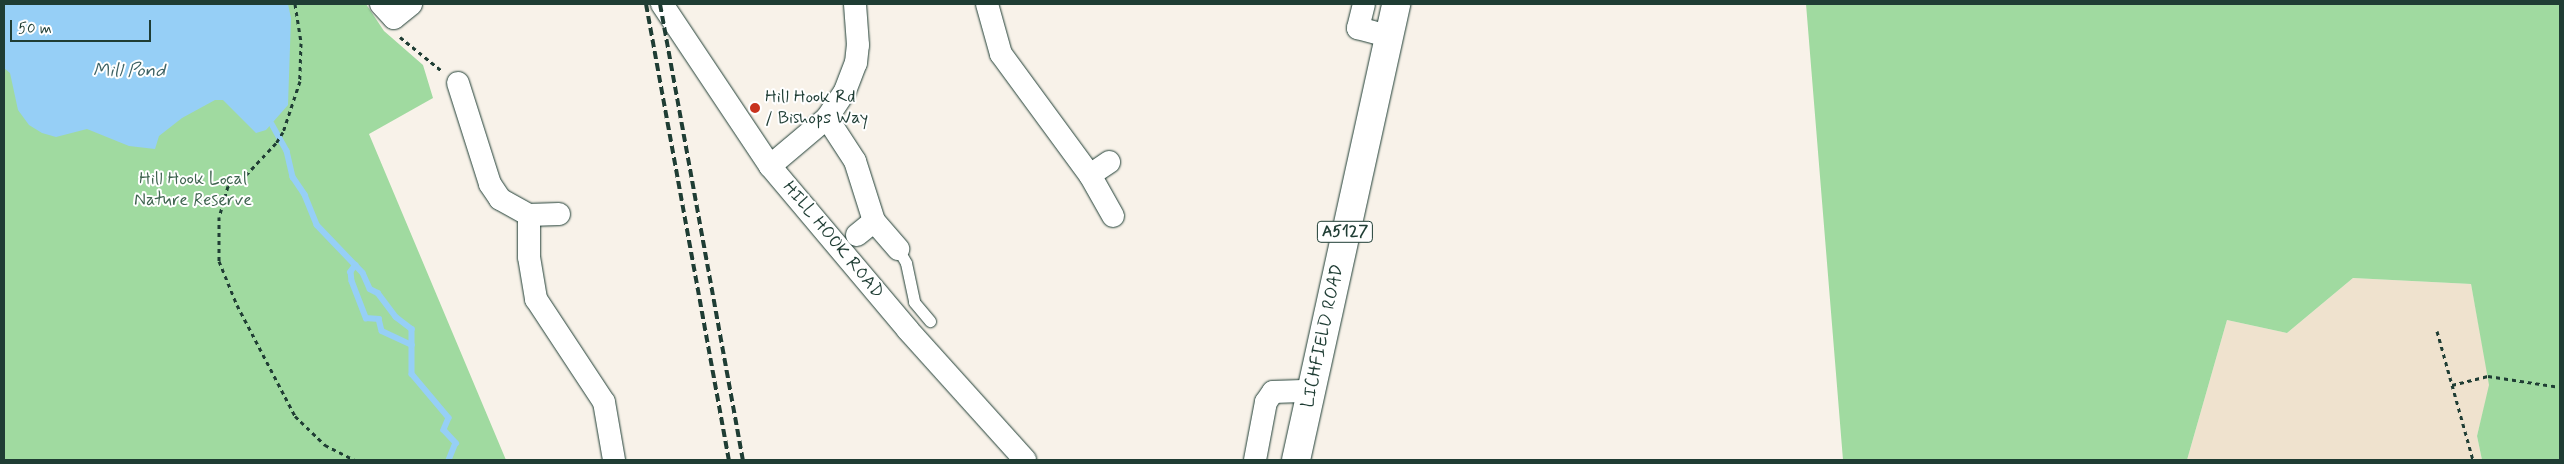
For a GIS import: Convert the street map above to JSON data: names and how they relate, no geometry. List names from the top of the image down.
{
  "streets": {
    "main road": ["A5127", "LICHFIELD ROAD"],
    "street": ["HILL HOOK ROAD"]
  },
  "water": ["Mill Pond"],
  "parks": ["Hill Hook Local Nature Reserve"],
  "places": ["Hill Hook Rd / Bishops Way"],
  "scale_bar": "50 m"
}
